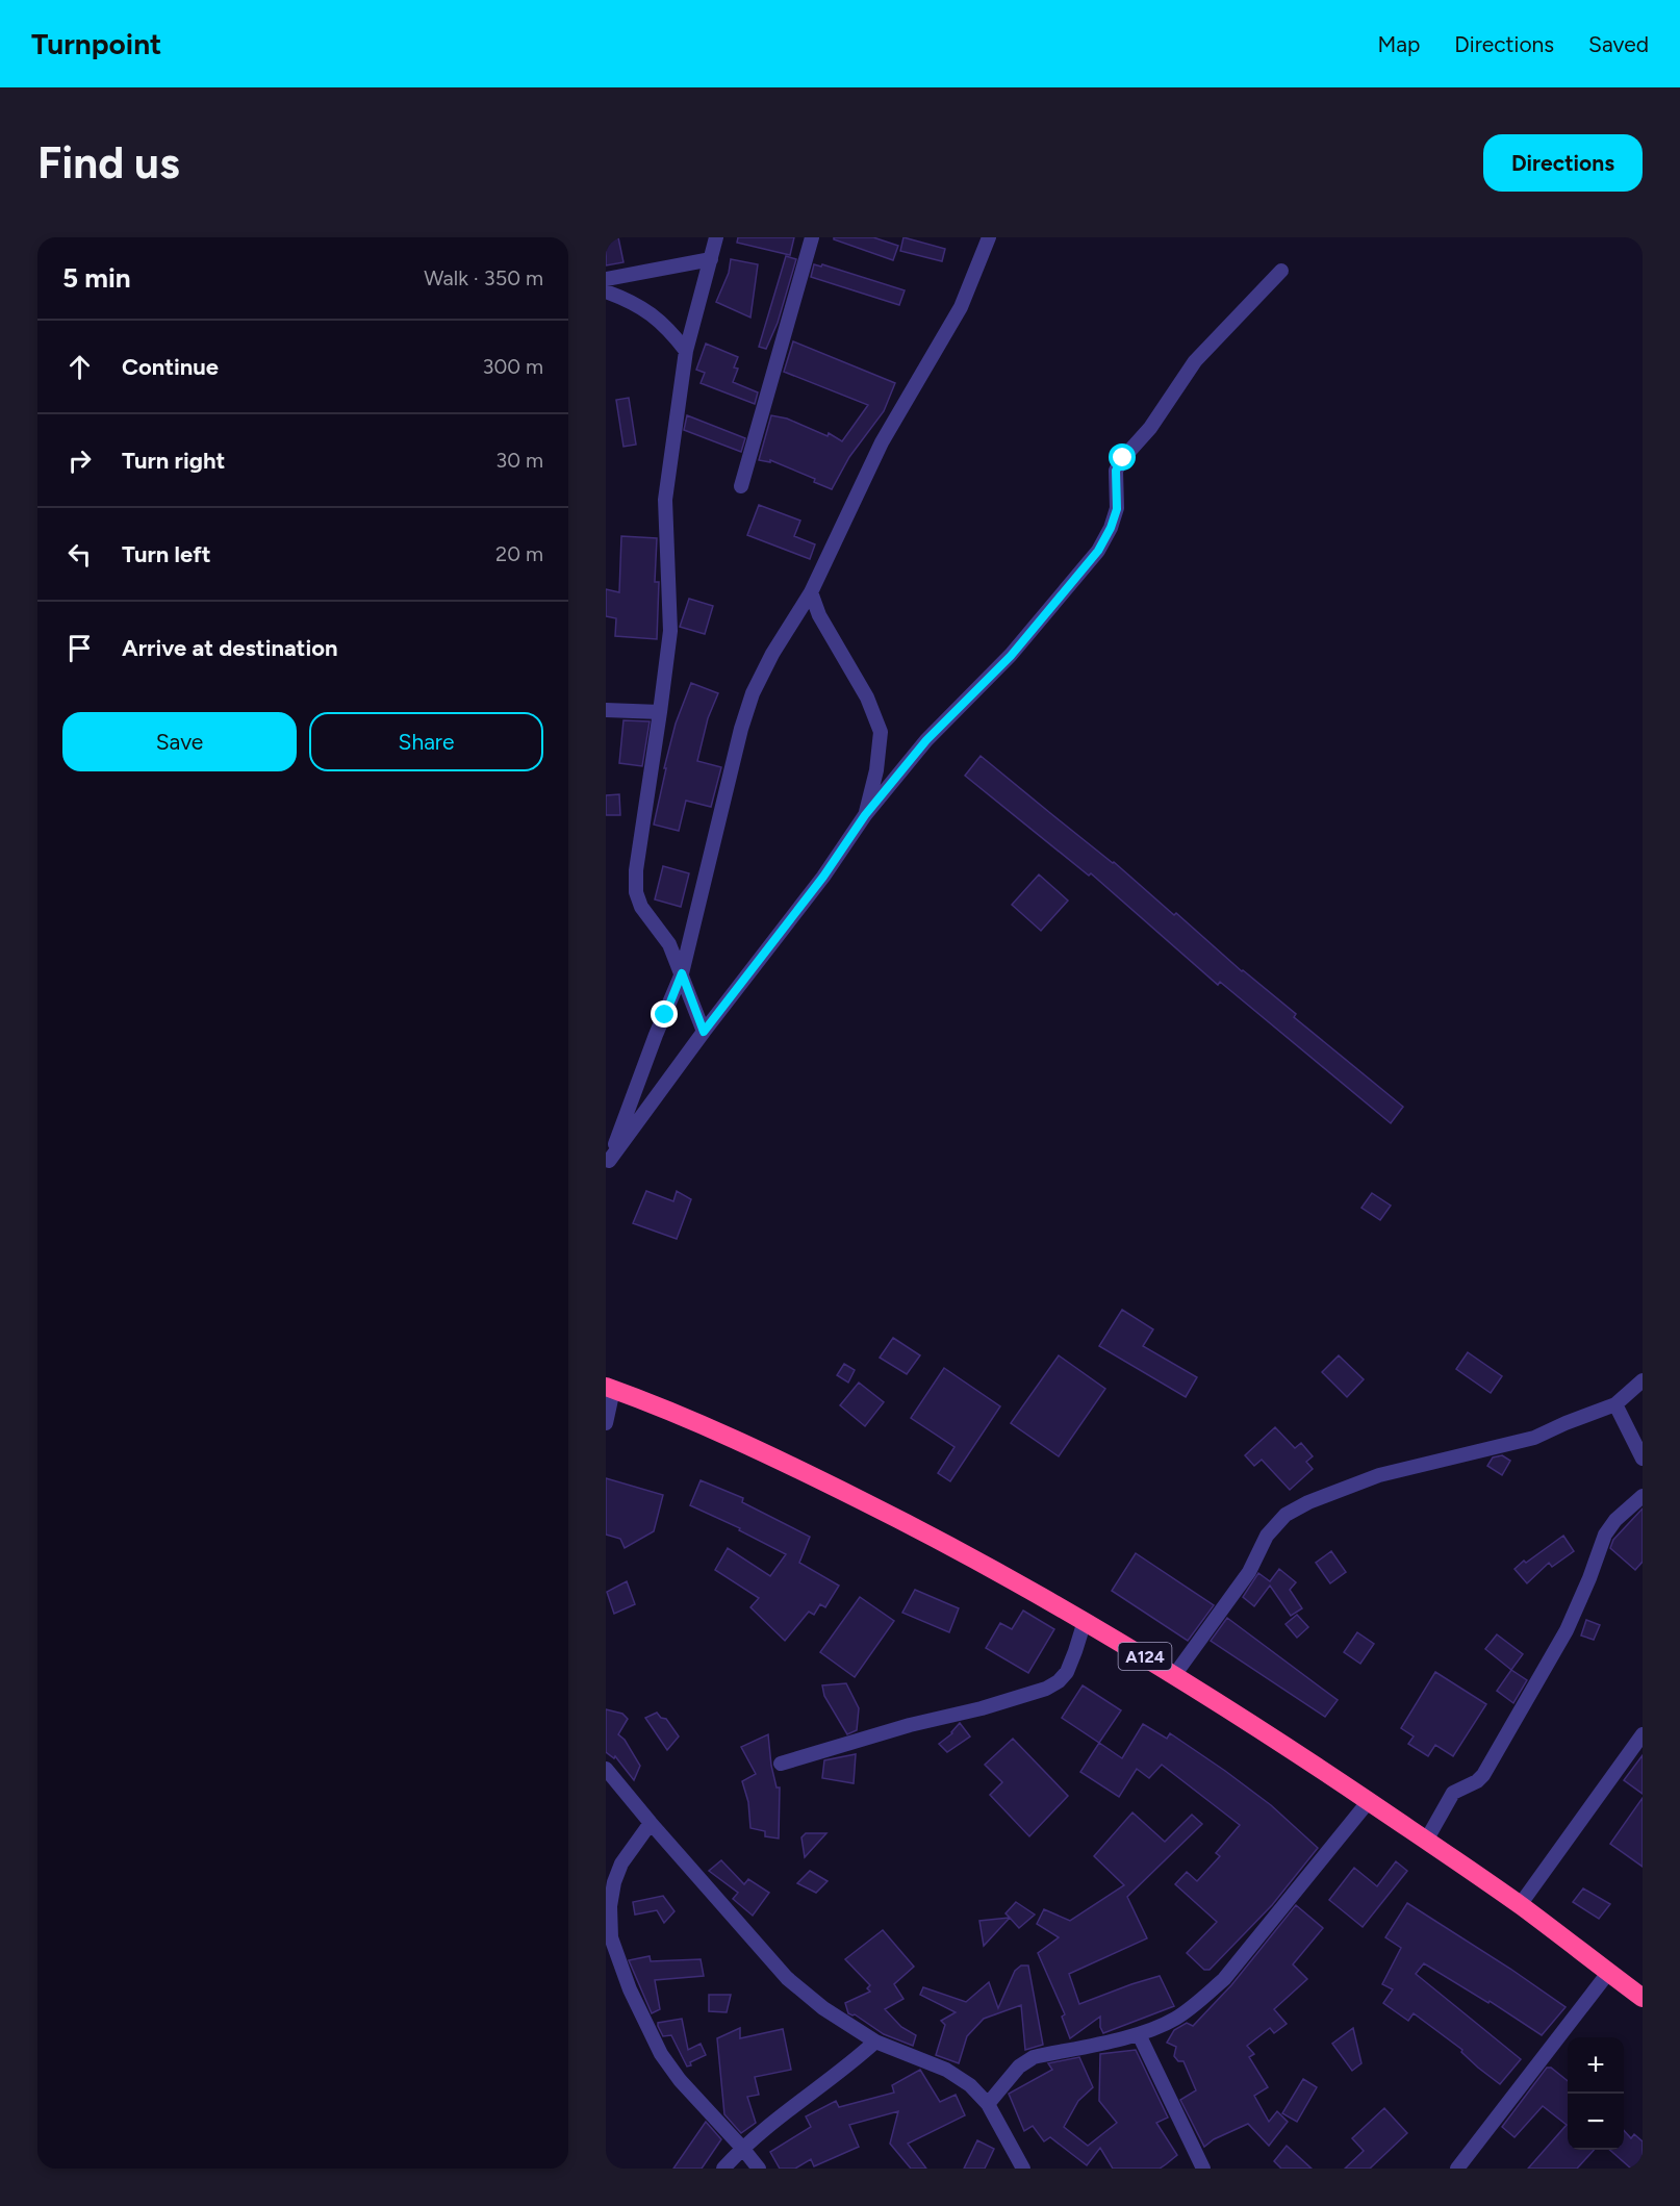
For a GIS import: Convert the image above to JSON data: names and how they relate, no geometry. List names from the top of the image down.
{
  "streets": {
    "highway": ["A124"]
  },
  "page": {
    "header": "Turnpoint",
    "nav": ["Map", "Directions", "Saved"],
    "buttons": [
      "Directions",
      ["Save", "Share"]
    ],
    "title": "Find us",
    "heading": ["5 min", "Walk · 350 m"],
    "list": [
      ["Continue", "300 m"],
      ["Turn right", "30 m"],
      ["Turn left", "20 m"],
      "Arrive at destination"
    ],
    "map_buttons": ["+", "−"]
  }
}
